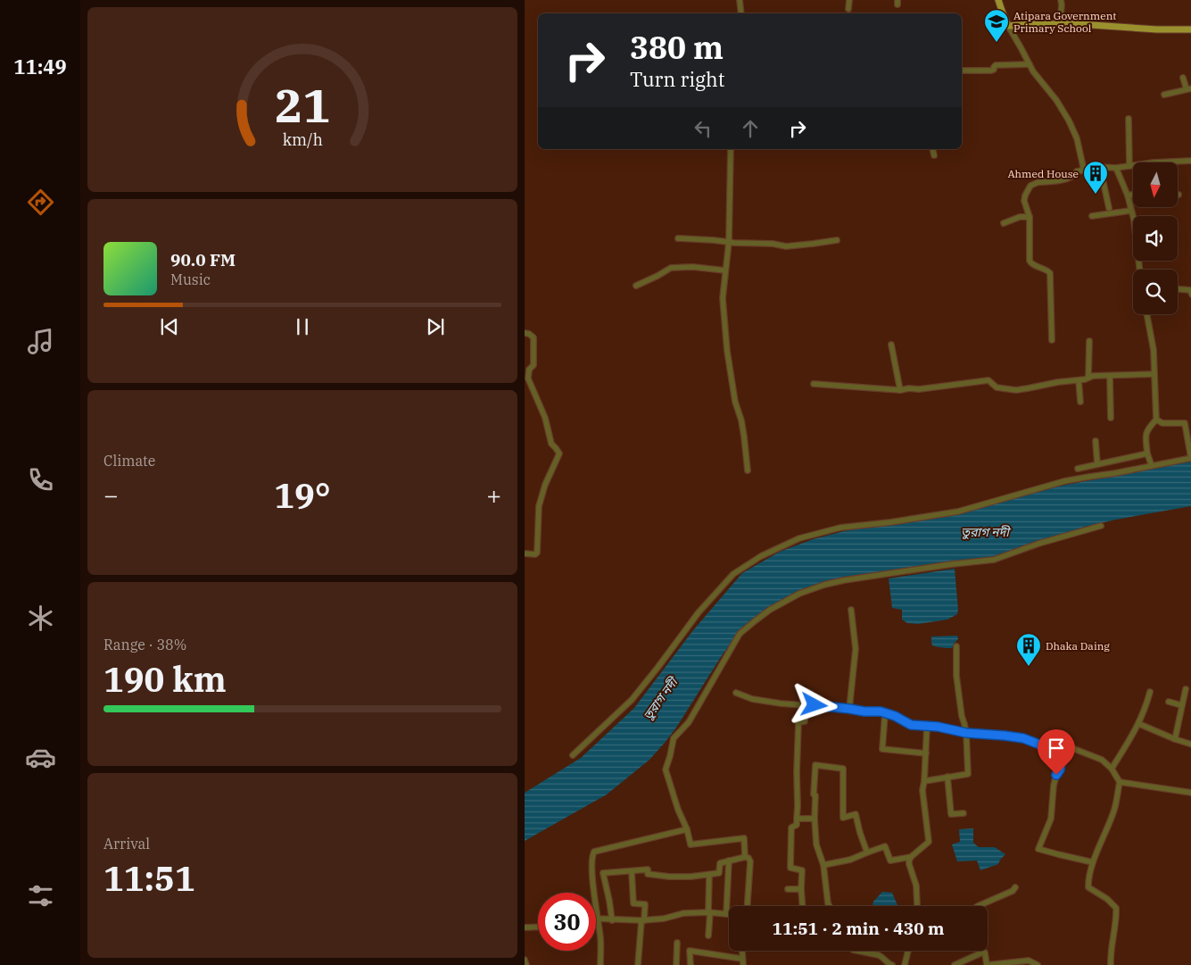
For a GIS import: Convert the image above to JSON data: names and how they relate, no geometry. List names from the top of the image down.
{
  "water": ["তুরাগ নদী"],
  "places": {
    "school or university": ["Atipara Government Primary School"],
    "building": ["Ahmed House", "Dhaka Daing"]
  },
  "north": "bottom",
  "page": {
    "tabs": "11:49",
    "turn": ["380 m", "Turn right"],
    "song": ["90.0 FM", "Music"],
    "tile": [
      "Climate",
      ["Range · 38%", "190 km"],
      ["Arrival", "11:51"]
    ],
    "heat": ["−", "19°", "+"],
    "limit": "30",
    "trip": "11:51 · 2 min · 430 m",
    "gauge": ["21", "km/h"]
  }
}
